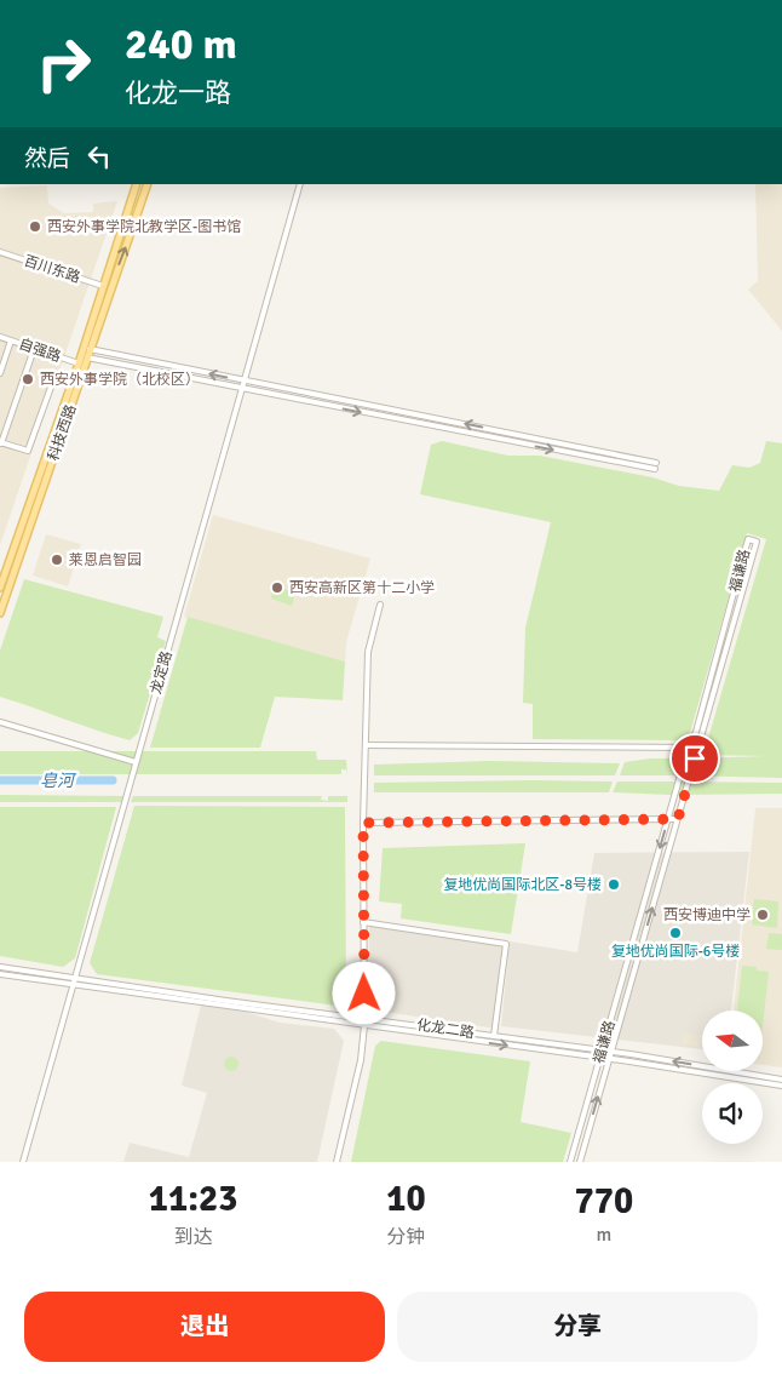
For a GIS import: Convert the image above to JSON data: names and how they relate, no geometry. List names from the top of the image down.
{
  "streets": {
    "main road": ["科技西路"],
    "street": [
      "百川东路",
      "自强路",
      "福谦路",
      "龙定路",
      "化龙二路"
    ]
  },
  "crossings": [
    ["百川东路", "科技西路"],
    ["自强路", "科技西路"],
    ["福谦路", "化龙二路"],
    ["龙定路", "化龙二路"]
  ],
  "water": ["皂河"],
  "places": [
    "西安外事学院北教学区-图书馆",
    "西安外事学院（北校区）",
    "莱恩启智园",
    "西安高新区第十二小学",
    "复地优尚国际北区-8号楼",
    "西安博迪中学",
    "复地优尚国际-6号楼"
  ],
  "north": "left",
  "page": {
    "turn": ["240 m", "化龙一路"],
    "then": "然后",
    "eta": [
      "11:23",
      "到达",
      "10",
      "分钟",
      "770",
      "m"
    ],
    "buttons": ["退出", "分享"]
  }
}
